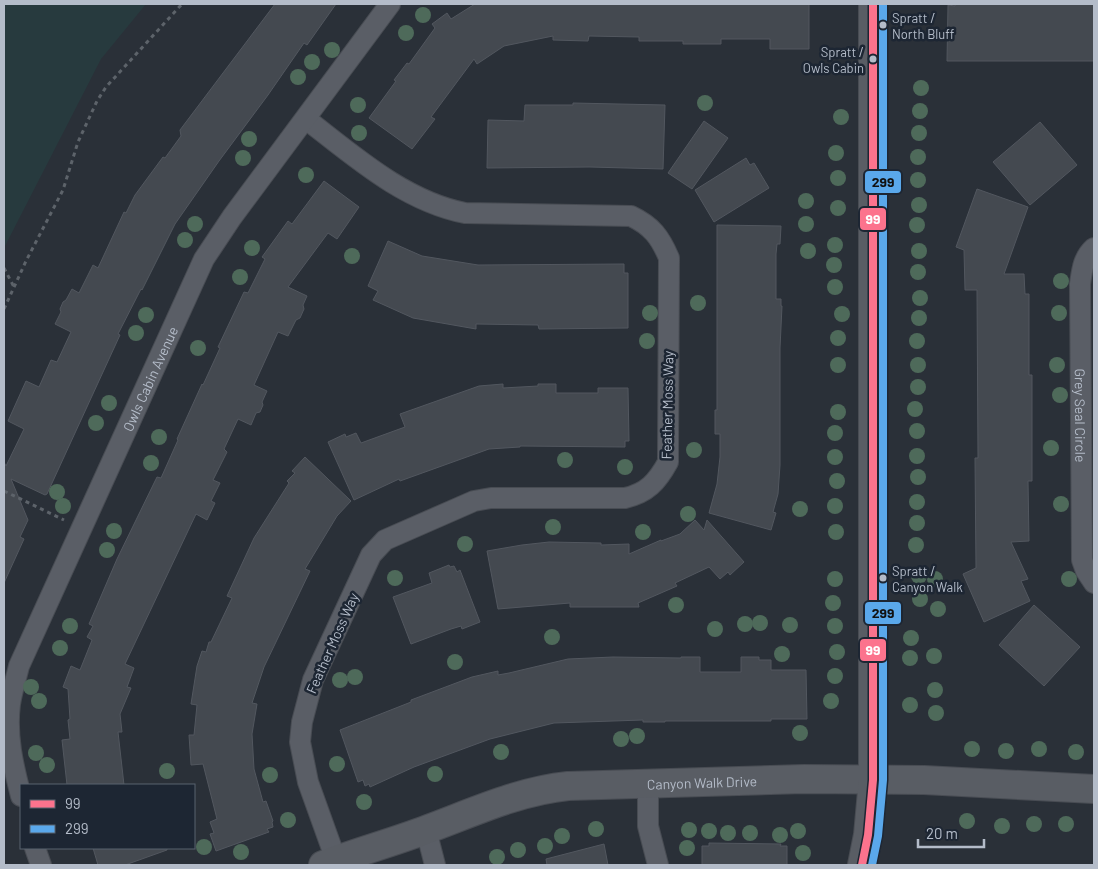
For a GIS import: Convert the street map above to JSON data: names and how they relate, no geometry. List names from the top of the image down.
{
  "streets": {
    "street": [
      "Owls Cabin Avenue",
      "Feather Moss Way",
      "Grey Seal Circle",
      "Canyon Walk Drive"
    ]
  },
  "crossings": [
    ["Owls Cabin Avenue", "Feather Moss Way"],
    ["Feather Moss Way", "Canyon Walk Drive"]
  ],
  "places": ["Spratt / North Bluff", "Spratt / Owls Cabin", "Spratt / Canyon Walk"],
  "lines": ["transit line 99", "transit line 299"],
  "legend": ["99", "299"],
  "scale_bar": "20 m"
}
